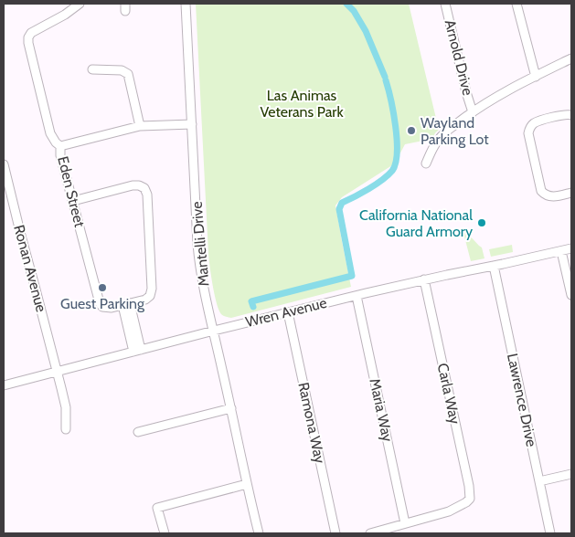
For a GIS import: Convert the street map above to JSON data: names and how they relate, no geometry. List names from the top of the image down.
{
  "streets": {
    "street": [
      "Arnold Drive",
      "Eden Street",
      "Mantelli Drive",
      "Ronan Avenue",
      "Wren Avenue",
      "Carla Way",
      "Lawrence Drive",
      "Maria Way",
      "Ramona Way"
    ]
  },
  "crossings": [
    ["Mantelli Drive", "Wren Avenue"],
    ["Ronan Avenue", "Wren Avenue"],
    ["Wren Avenue", "Carla Way"],
    ["Wren Avenue", "Lawrence Drive"],
    ["Wren Avenue", "Maria Way"],
    ["Wren Avenue", "Ramona Way"],
    ["Carla Way", "Maria Way"]
  ],
  "parks": ["Las Animas Veterans Park"],
  "places": ["Wayland Parking Lot", "California National Guard Armory", "Guest Parking"]
}
